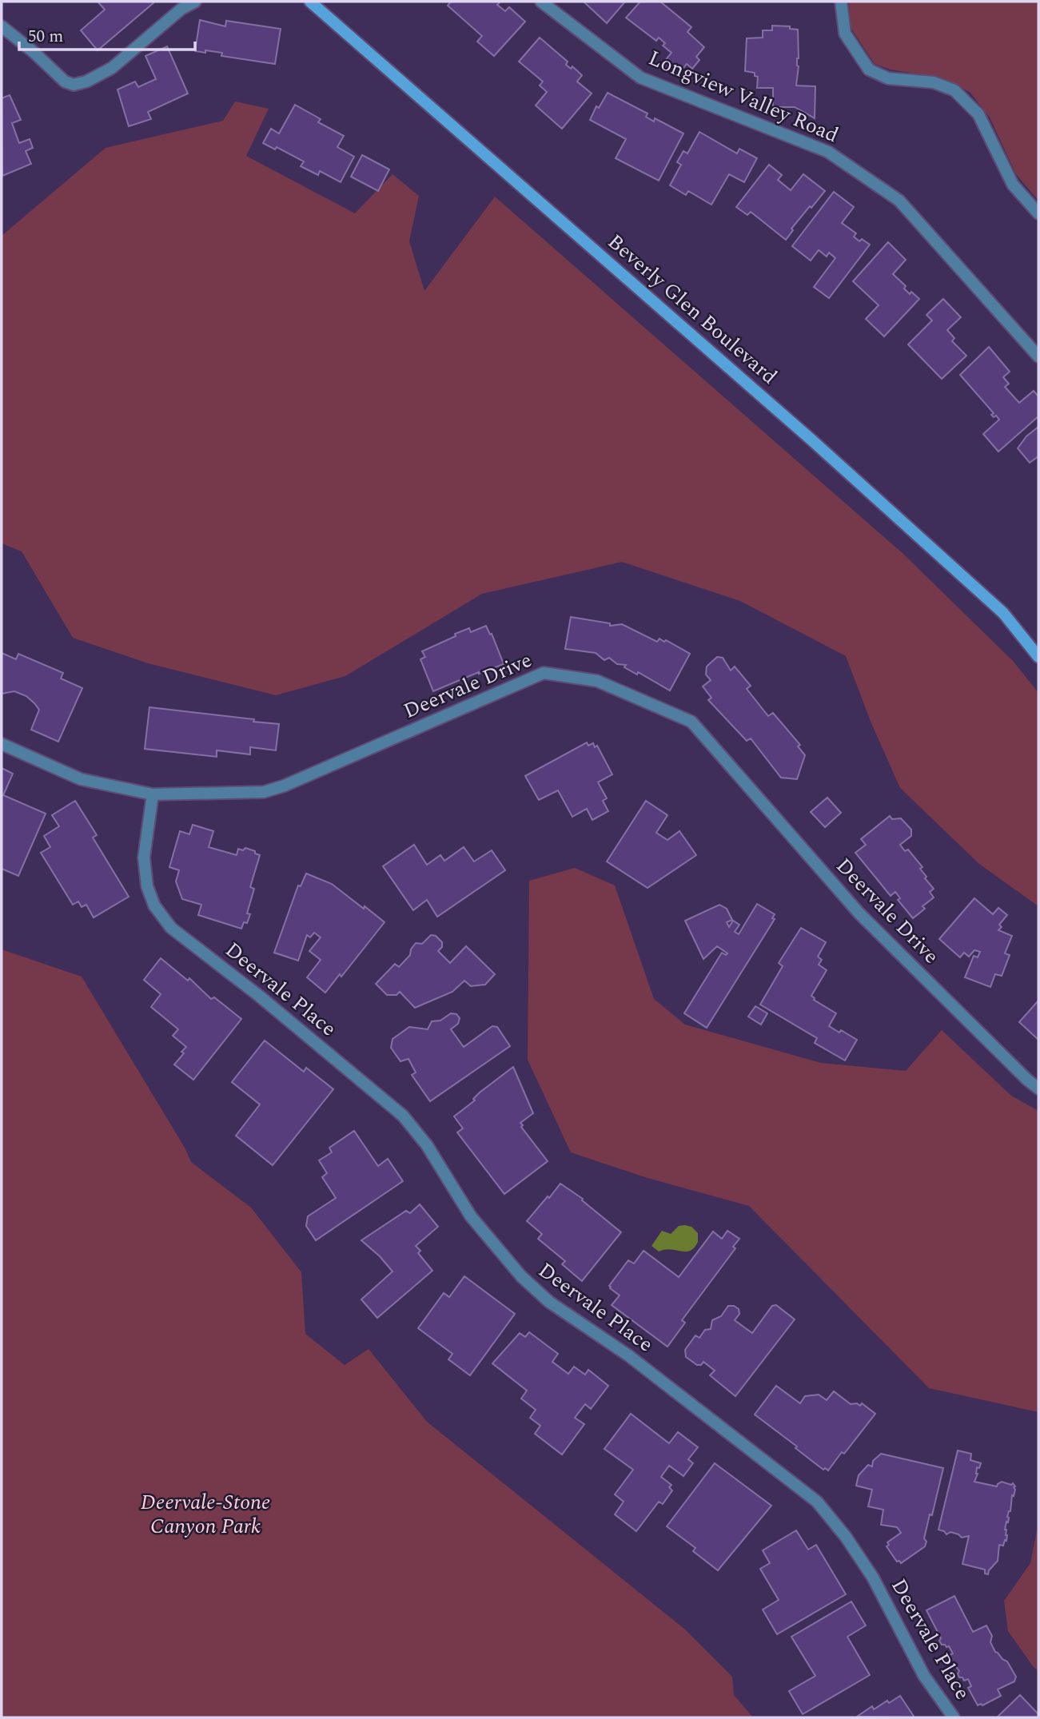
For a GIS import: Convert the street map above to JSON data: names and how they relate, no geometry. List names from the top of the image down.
{
  "streets": {
    "main road": ["Beverly Glen Boulevard"],
    "street": ["Longview Valley Road", "Deervale Drive", "Deervale Place"]
  },
  "crossings": [
    ["Deervale Drive", "Deervale Place"]
  ],
  "parks": ["Deervale-Stone Canyon Park"],
  "scale_bar": "50 m"
}
